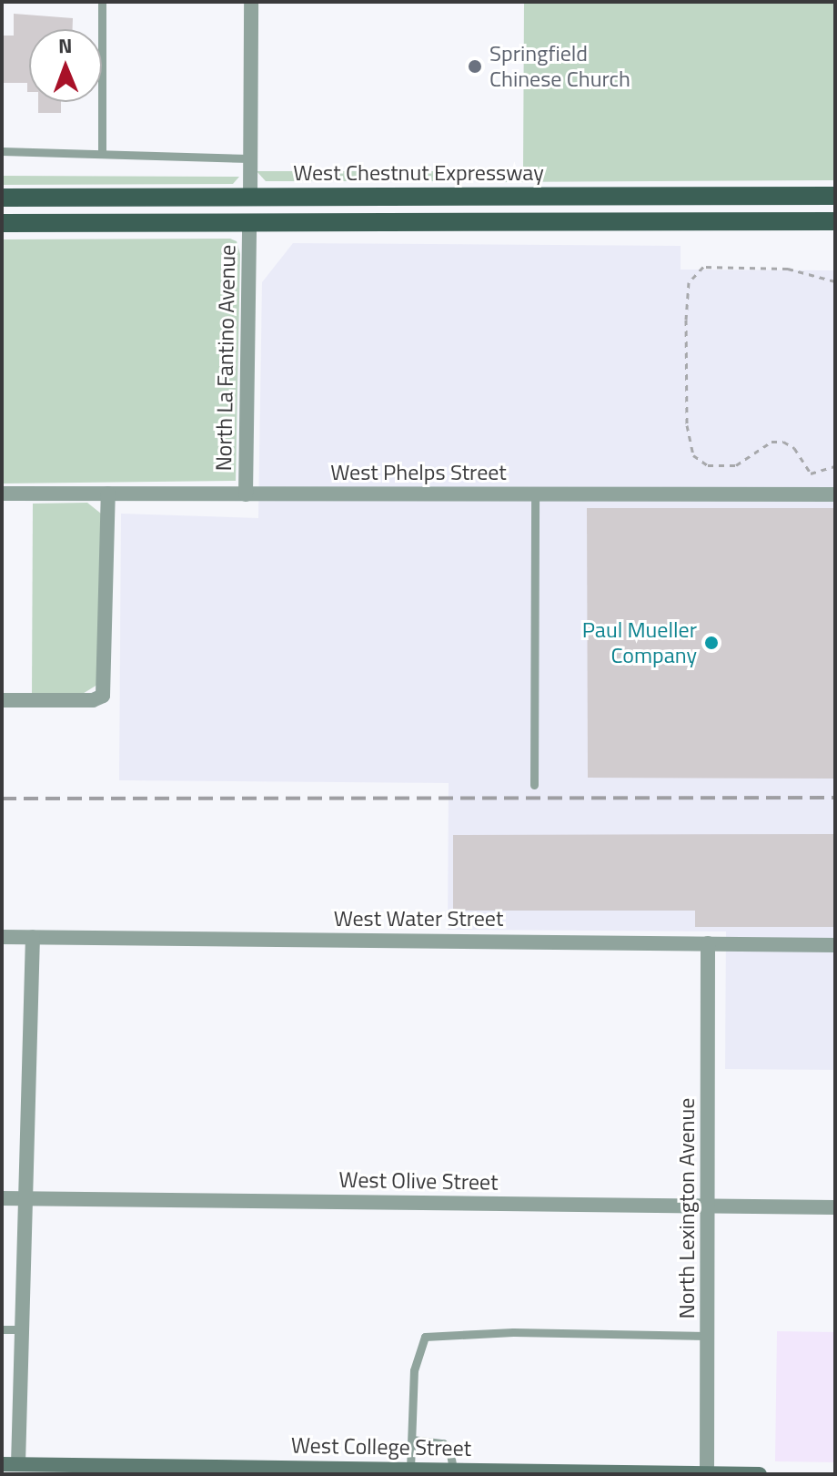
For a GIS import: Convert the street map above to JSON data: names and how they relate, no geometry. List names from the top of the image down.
{
  "streets": {
    "main road": ["West Chestnut Expressway", "West College Street"],
    "street": [
      "North La Fantino Avenue",
      "West Phelps Street",
      "West Water Street",
      "West Olive Street",
      "North Lexington Avenue"
    ]
  },
  "crossings": [
    ["North La Fantino Avenue", "West Phelps Street"],
    ["West Water Street", "North Lexington Avenue"],
    ["West Olive Street", "North Lexington Avenue"],
    ["North Lexington Avenue", "West College Street"]
  ],
  "places": ["Springfield Chinese Church", "Paul Mueller Company"],
  "north": "top"
}
